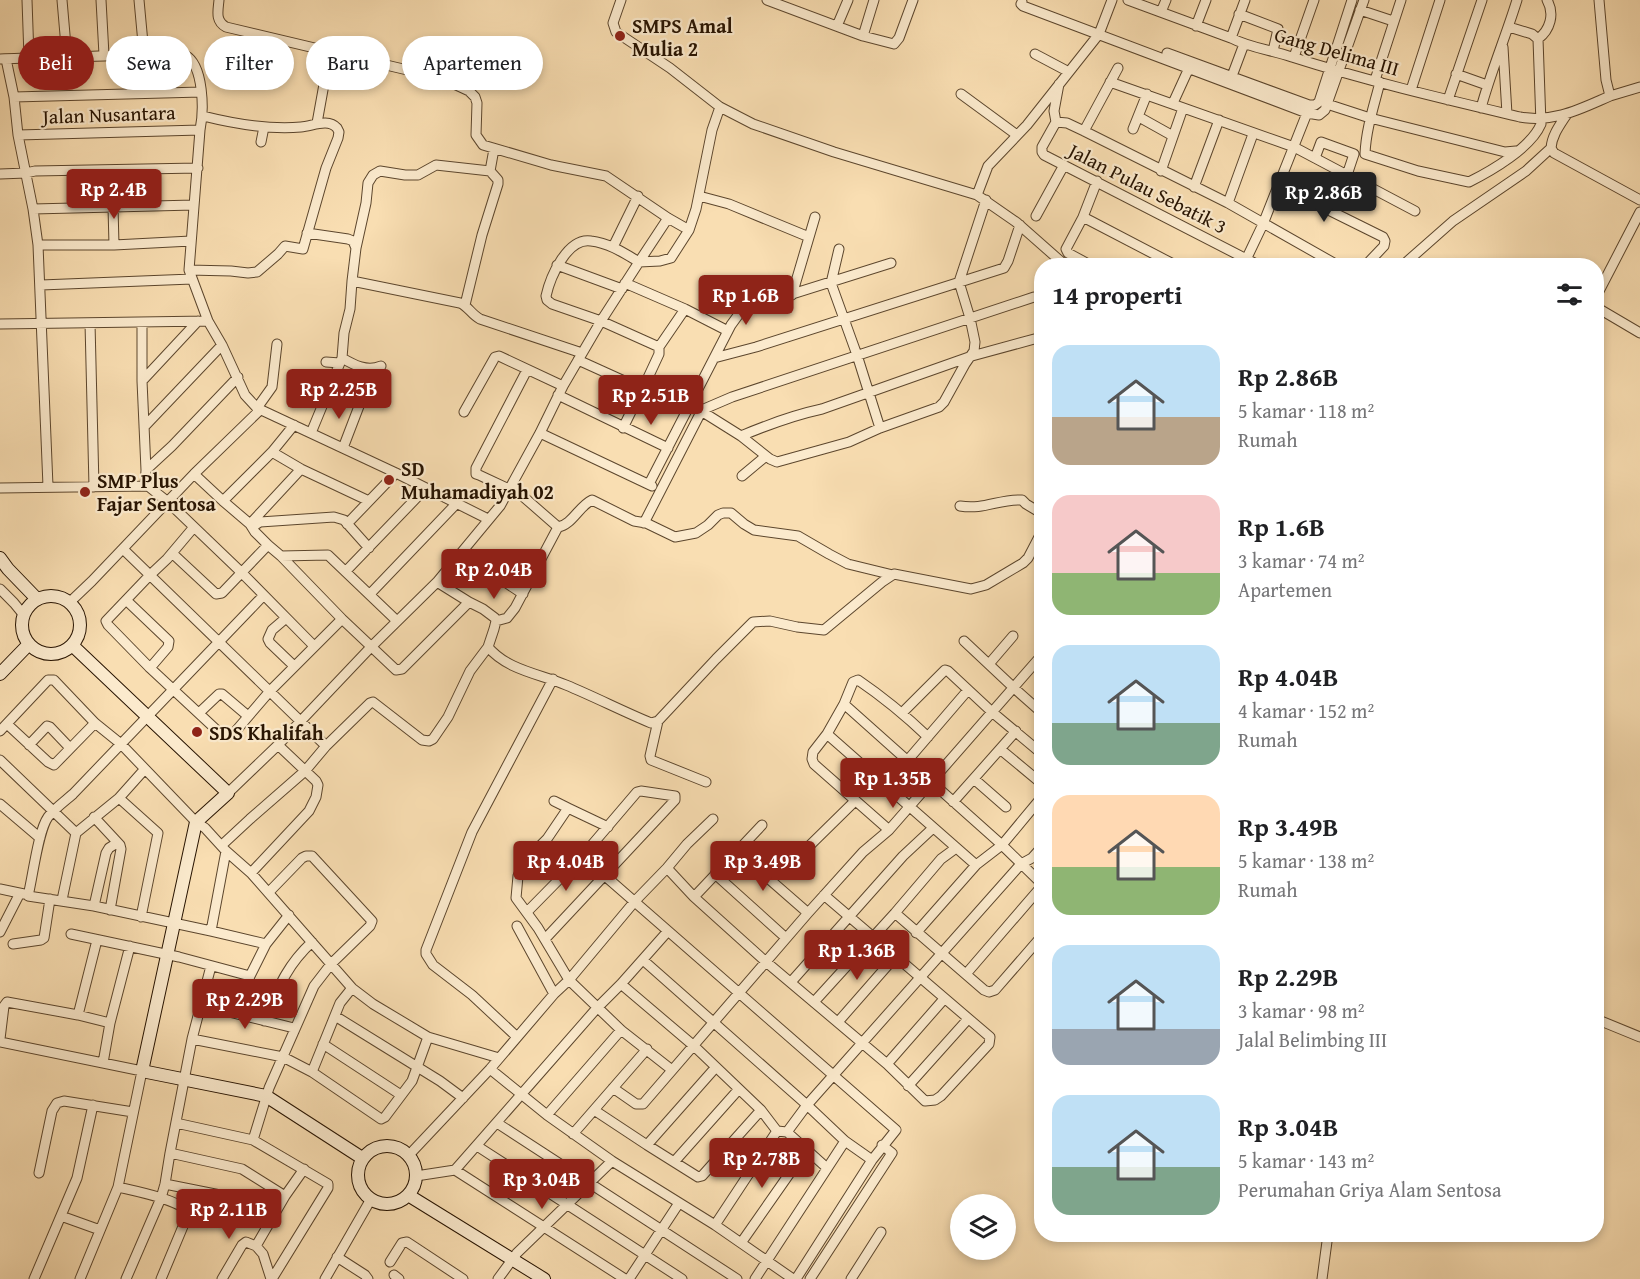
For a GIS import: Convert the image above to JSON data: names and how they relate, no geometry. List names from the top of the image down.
{
  "streets": {
    "street": ["Gang Delima III", "Jalan Nusantara", "Jalan Pulau Sebatik 3"]
  },
  "places": [
    "SMPS Amal Mulia 2",
    "SD Muhamadiyah 02",
    "SMP Plus Fajar Sentosa",
    "SDS Khalifah"
  ],
  "page": {
    "chip": [
      "Beli",
      "Sewa",
      "Filter",
      "Baru",
      "Apartemen"
    ],
    "price": [
      "Rp 2.4B",
      "Rp 2.86B",
      "Rp 1.6B",
      "Rp 2.25B",
      "Rp 2.51B",
      "Rp 2.04B",
      "Rp 1.35B",
      "Rp 4.04B",
      "Rp 3.49B",
      "Rp 1.36B",
      "Rp 2.29B",
      "Rp 2.78B",
      "Rp 3.04B",
      "Rp 2.11B"
    ],
    "heading": "14 properti",
    "list": [
      {
        "name": "Rp 2.86B",
        "note": "5 kamar · 118 m² · Rumah"
      },
      {
        "name": "Rp 1.6B",
        "note": "3 kamar · 74 m² · Apartemen"
      },
      {
        "name": "Rp 4.04B",
        "note": "4 kamar · 152 m² · Rumah"
      },
      {
        "name": "Rp 3.49B",
        "note": "5 kamar · 138 m² · Rumah"
      },
      {
        "name": "Rp 2.29B",
        "note": "3 kamar · 98 m² · Jalal Belimbing III"
      },
      {
        "name": "Rp 3.04B",
        "note": "5 kamar · 143 m² · Perumahan Griya Alam Sentosa"
      }
    ]
  }
}
